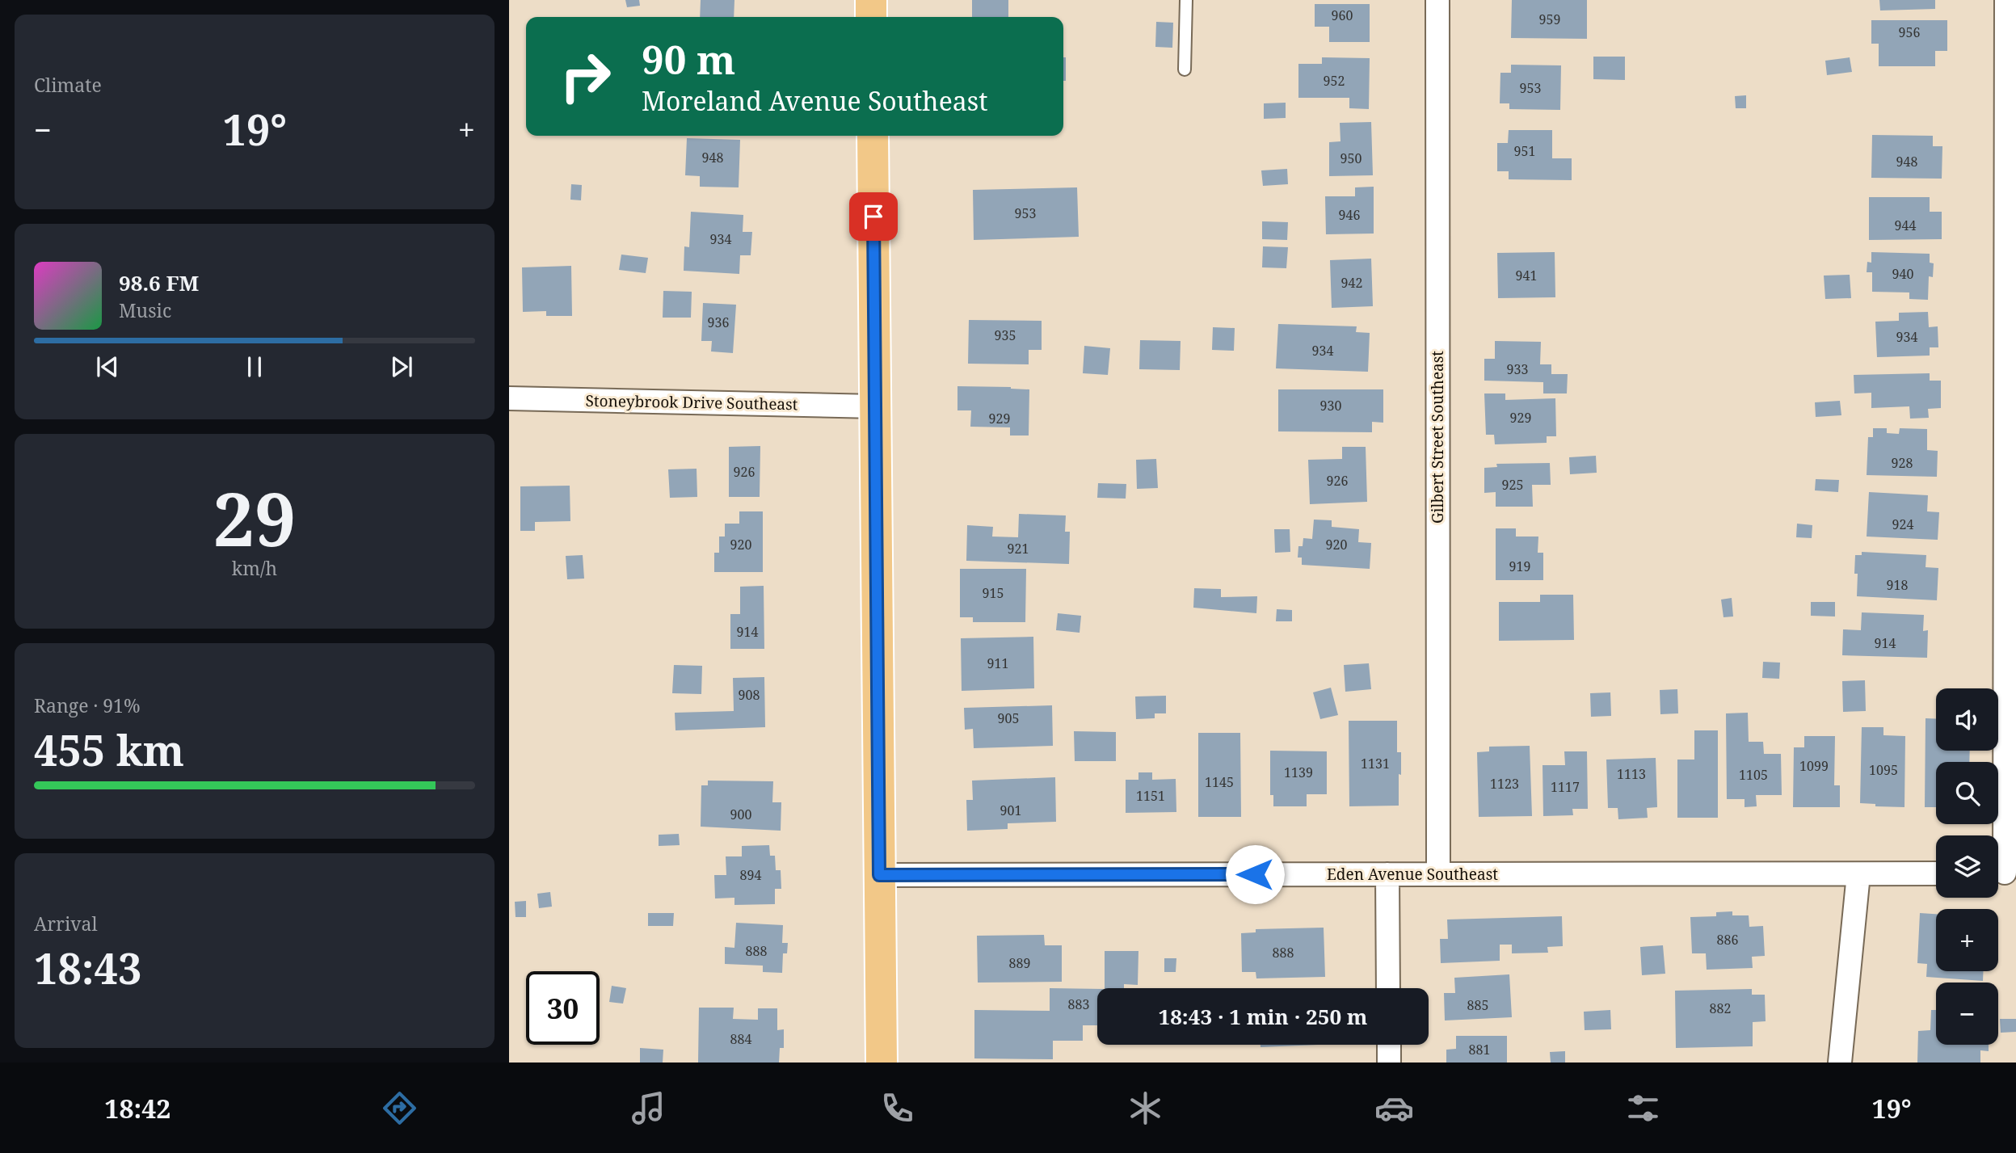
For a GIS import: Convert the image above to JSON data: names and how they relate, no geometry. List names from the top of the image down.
{
  "streets": {
    "street": ["Stoneybrook Drive Southeast", "Gilbert Street Southeast", "Eden Avenue Southeast"]
  },
  "crossings": [
    ["Gilbert Street Southeast", "Eden Avenue Southeast"]
  ],
  "house_numbers": [
    "960",
    "959",
    "956",
    "952",
    "953",
    "951",
    "948",
    "950",
    "948",
    "953",
    "946",
    "944",
    "934",
    "940",
    "941",
    "942",
    "936",
    "935",
    "934",
    "934",
    "933",
    "930",
    "929",
    "929",
    "928",
    "926",
    "926",
    "925",
    "924",
    "920",
    "920",
    "921",
    "919",
    "918",
    "915",
    "914",
    "914",
    "911",
    "908",
    "905",
    "1131",
    "1099",
    "1095",
    "1139",
    "1113",
    "1105",
    "1145",
    "1123",
    "1117",
    "1151",
    "901",
    "900",
    "894",
    "886",
    "888",
    "888",
    "889",
    "883",
    "885",
    "882",
    "884",
    "881"
  ],
  "page": {
    "tile": [
      "Climate",
      ["29", "km/h"],
      ["Range · 91%", "455 km"],
      ["Arrival", "18:43"]
    ],
    "turn": ["90 m", "Moreland Avenue Southeast"],
    "heat": ["−", "19°", "+"],
    "song": ["98.6 FM", "Music"],
    "map_buttons": ["+", "−"],
    "limit": "30",
    "trip": "18:43 · 1 min · 250 m",
    "tabs": ["18:42", "19°"]
  }
}
